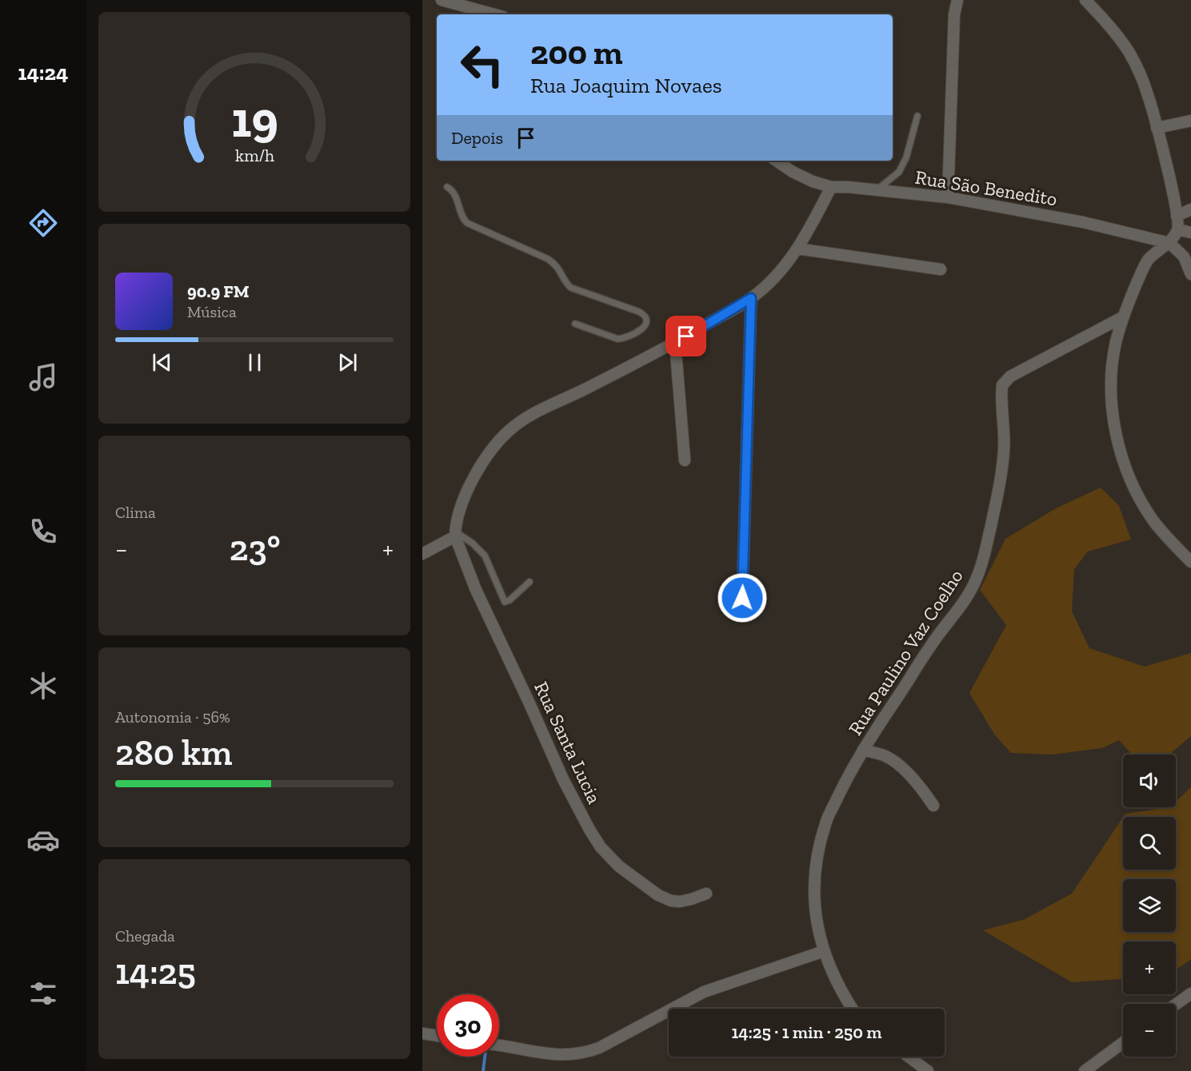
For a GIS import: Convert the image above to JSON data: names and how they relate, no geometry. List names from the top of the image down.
{
  "streets": {
    "street": ["Rua São Benedito", "Rua Paulino Vaz Coelho", "Rua Santa Lucia"]
  },
  "page": {
    "tabs": "14:24",
    "turn": ["200 m", "Rua Joaquim Novaes"],
    "then": "Depois",
    "song": ["90.9 FM", "Música"],
    "tile": [
      "Clima",
      ["Autonomia · 56%", "280 km"],
      ["Chegada", "14:25"]
    ],
    "heat": ["−", "23°", "+"],
    "map_buttons": ["+", "−"],
    "limit": "30",
    "trip": "14:25 · 1 min · 250 m",
    "gauge": ["19", "km/h"]
  }
}
